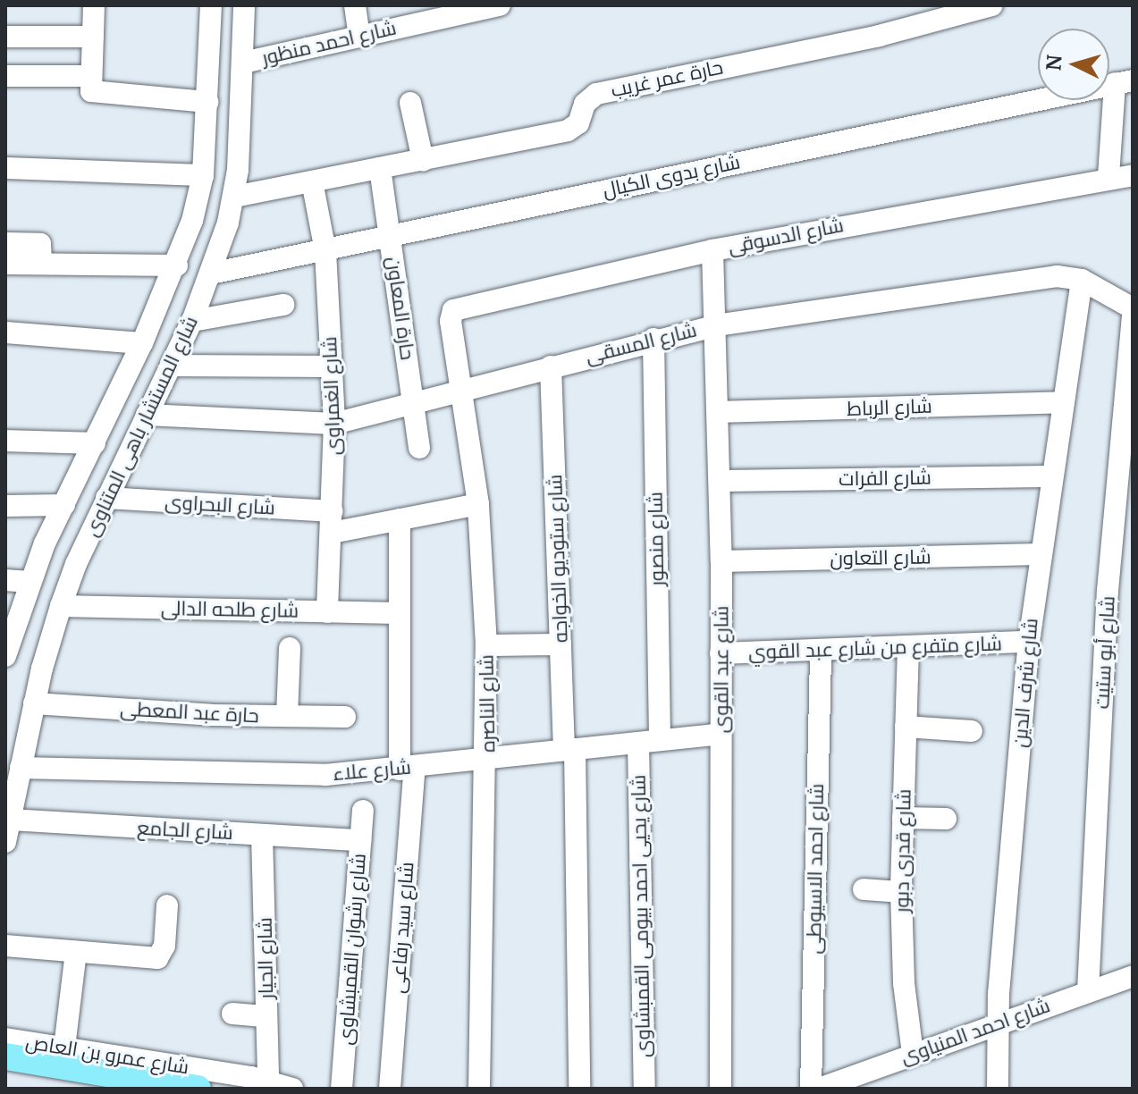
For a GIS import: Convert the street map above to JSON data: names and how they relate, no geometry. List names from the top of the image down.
{
  "streets": {
    "street": [
      "شارع احمد منظور",
      "حارة عمر غريب",
      "شارع بدوى الكيال",
      "شارع الدسوقى",
      "حارة المعاون",
      "شارع المسقى",
      "شارع الغمراوى",
      "شارع الرباط",
      "شارع المستشار باهى المتناوى",
      "شارع الفرات",
      "شارع البحراوى",
      "شارع منصور",
      "شارع التعاون",
      "شارع ستوديو الخواجه",
      "شارع طلحه الدالى",
      "شارع متفرع من شارع عبد القوي",
      "شارع أبو ستيت",
      "شارع عبد القوى",
      "شارع شرف الدين",
      "شارع الناصره",
      "حارة عبد المعطى",
      "شارع علاء",
      "شارع الجامع",
      "شارع قدرى دبور",
      "شارع احمد الاسيوطى",
      "شارع يحيى احمد بيومى القمبشاوى",
      "شارع سيد رفاعى",
      "شارع رشوان القمبشاوى",
      "شارع الجيار",
      "شارع احمد المنياوى",
      "شارع عمرو بن العاص"
    ]
  },
  "crossings": [
    ["شارع احمد منظور", "شارع المستشار باهى المتناوى"],
    ["حارة عمر غريب", "حارة المعاون"],
    ["حارة عمر غريب", "شارع الغمراوى"],
    ["حارة عمر غريب", "شارع المستشار باهى المتناوى"],
    ["شارع بدوى الكيال", "حارة المعاون"],
    ["شارع بدوى الكيال", "شارع الغمراوى"],
    ["شارع بدوى الكيال", "شارع المستشار باهى المتناوى"],
    ["شارع الدسوقى", "شارع عبد القوى"],
    ["شارع الدسوقى", "شارع الناصره"],
    ["حارة المعاون", "شارع المسقى"],
    ["شارع المسقى", "شارع الغمراوى"],
    ["شارع المسقى", "شارع المستشار باهى المتناوى"],
    ["شارع المسقى", "شارع منصور"],
    ["شارع المسقى", "شارع ستوديو الخواجه"],
    ["شارع المسقى", "شارع عبد القوى"],
    ["شارع المسقى", "شارع شرف الدين"],
    ["شارع المسقى", "شارع الناصره"],
    ["شارع الغمراوى", "شارع البحراوى"],
    ["شارع الغمراوى", "شارع طلحه الدالى"],
    ["شارع الرباط", "شارع عبد القوى"],
    ["شارع الرباط", "شارع شرف الدين"],
    ["شارع المستشار باهى المتناوى", "شارع البحراوى"],
    ["شارع المستشار باهى المتناوى", "شارع طلحه الدالى"],
    ["شارع المستشار باهى المتناوى", "حارة عبد المعطى"],
    ["شارع المستشار باهى المتناوى", "شارع علاء"],
    ["شارع المستشار باهى المتناوى", "شارع الجامع"],
    ["شارع الفرات", "شارع عبد القوى"],
    ["شارع الفرات", "شارع شرف الدين"],
    ["شارع البحراوى", "شارع الناصره"],
    ["شارع البحراوى", "شارع سيد رفاعى"],
    ["شارع منصور", "شارع علاء"],
    ["شارع منصور", "شارع يحيى احمد بيومى القمبشاوى"],
    ["شارع التعاون", "شارع عبد القوى"],
    ["شارع التعاون", "شارع شرف الدين"],
    ["شارع ستوديو الخواجه", "شارع علاء"],
    ["شارع طلحه الدالى", "شارع سيد رفاعى"],
    ["شارع متفرع من شارع عبد القوي", "شارع عبد القوى"],
    ["شارع متفرع من شارع عبد القوي", "شارع شرف الدين"],
    ["شارع متفرع من شارع عبد القوي", "شارع قدرى دبور"],
    ["شارع متفرع من شارع عبد القوي", "شارع احمد الاسيوطى"],
    ["شارع أبو ستيت", "شارع احمد المنياوى"],
    ["شارع عبد القوى", "شارع علاء"],
    ["شارع شرف الدين", "شارع احمد المنياوى"],
    ["شارع الناصره", "شارع علاء"],
    ["شارع علاء", "شارع يحيى احمد بيومى القمبشاوى"],
    ["شارع علاء", "شارع سيد رفاعى"],
    ["شارع الجامع", "شارع رشوان القمبشاوى"],
    ["شارع الجامع", "شارع الجيار"],
    ["شارع قدرى دبور", "شارع احمد المنياوى"],
    ["شارع الجيار", "شارع عمرو بن العاص"]
  ],
  "north": "left"
}
